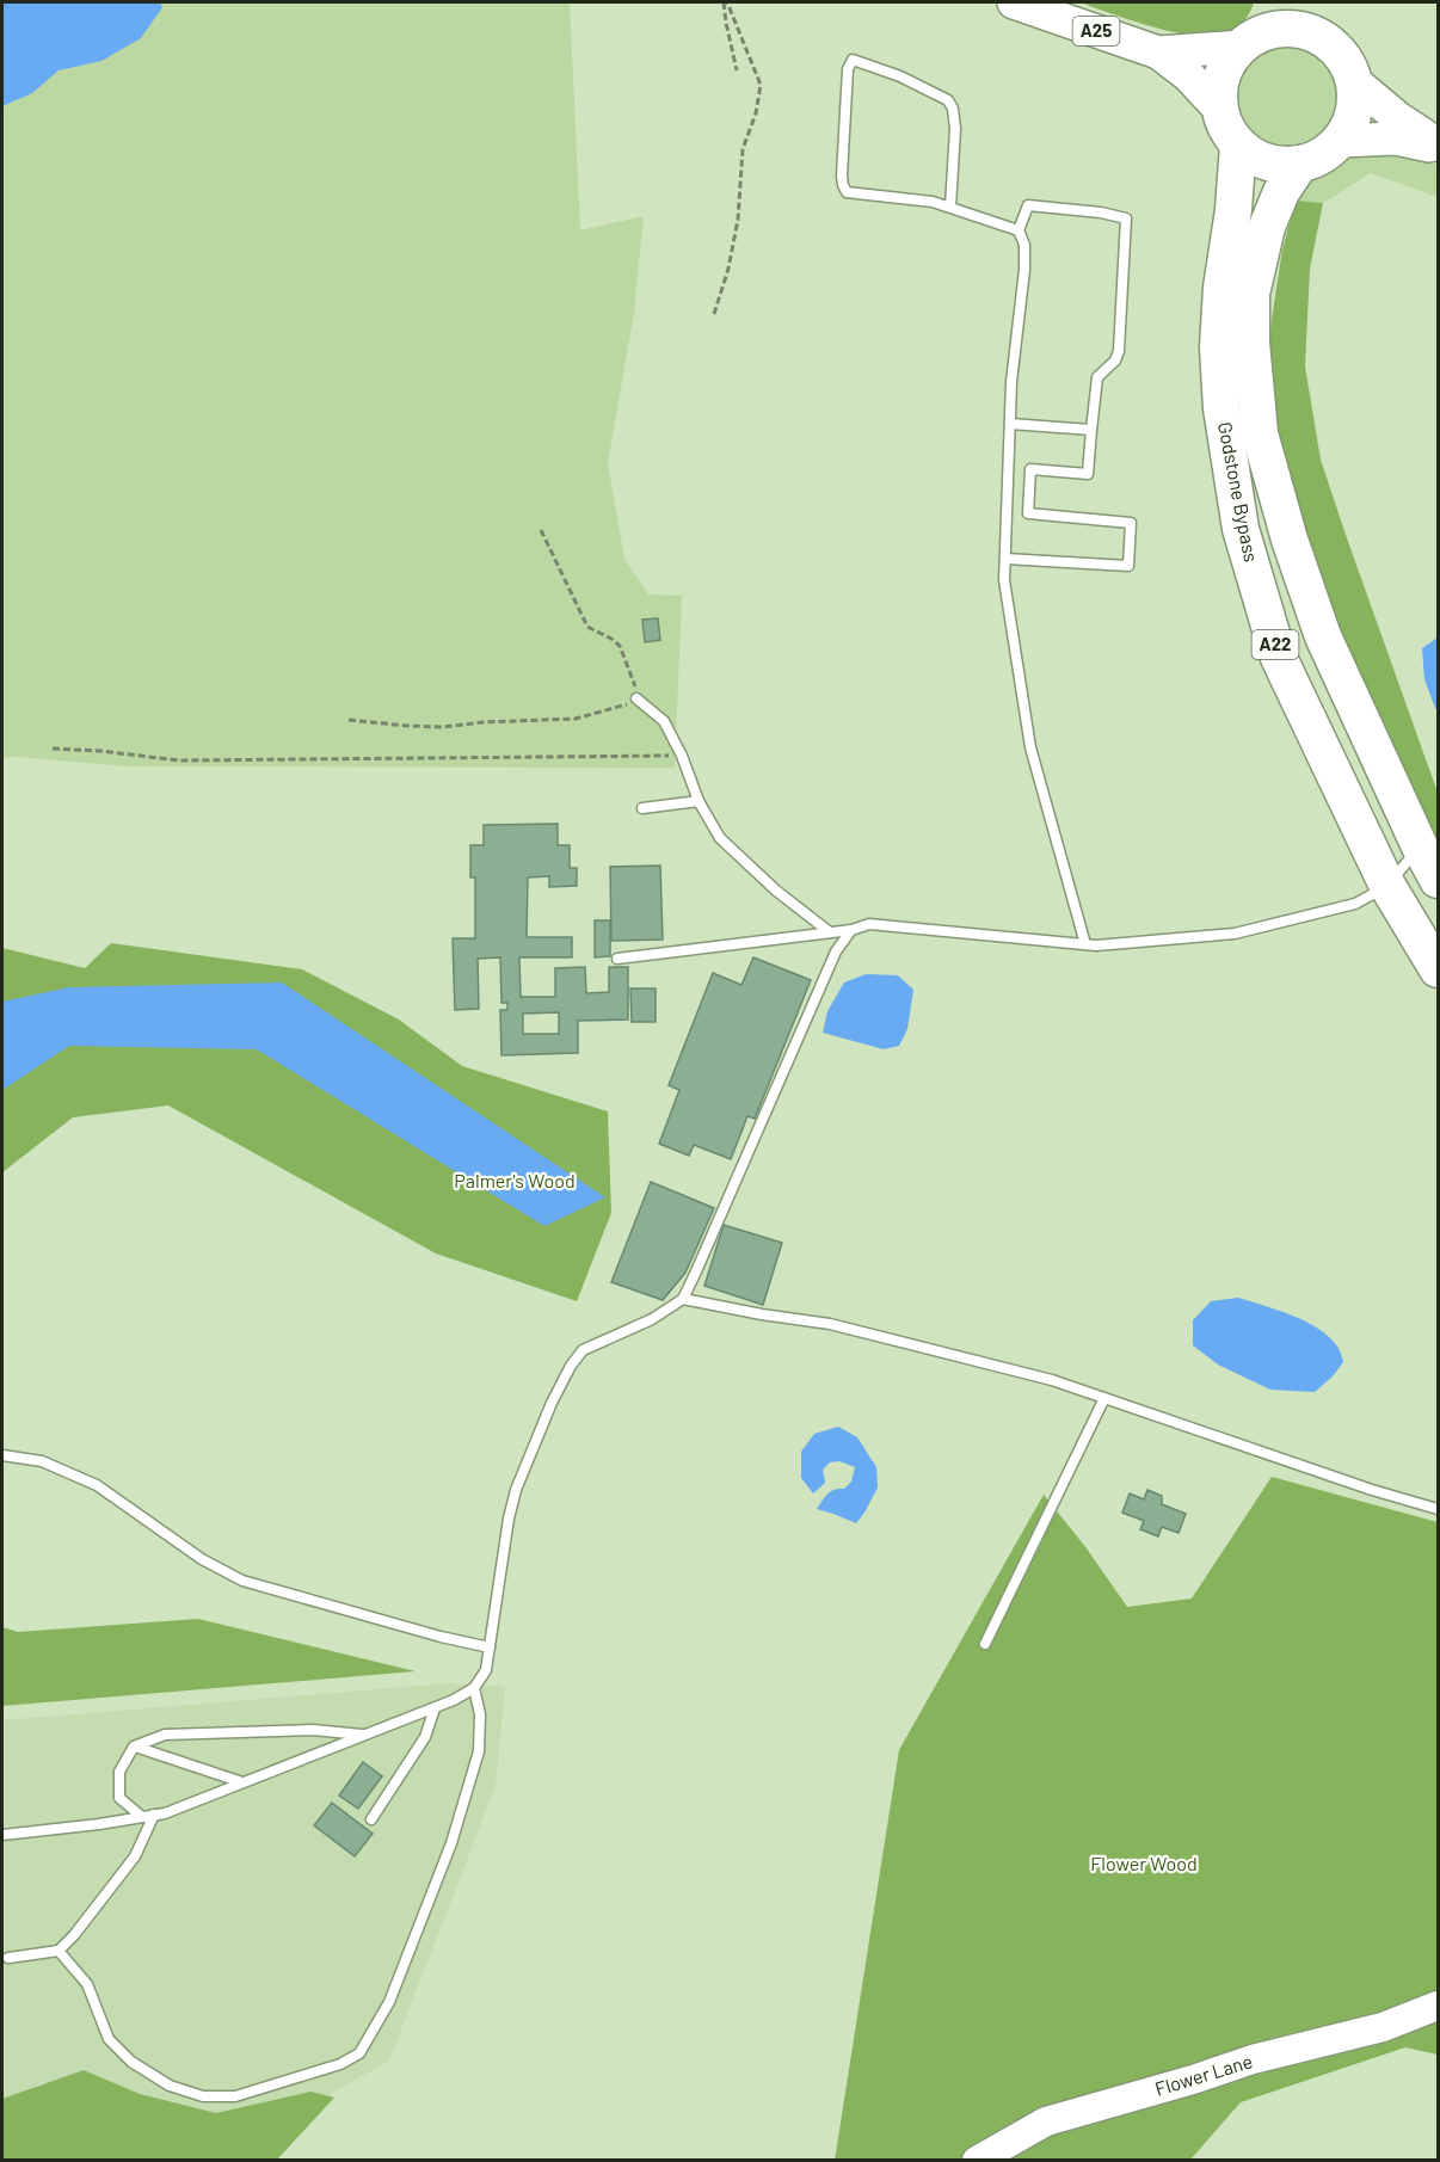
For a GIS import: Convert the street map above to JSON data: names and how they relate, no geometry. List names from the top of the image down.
{
  "streets": {
    "highway": ["Godstone Bypass", "A22"],
    "main road": ["A25"],
    "street": ["Flower Lane"]
  },
  "crossings": [
    ["A25", "Godstone Bypass"]
  ],
  "parks": ["Palmer's Wood", "Flower Wood"]
}
